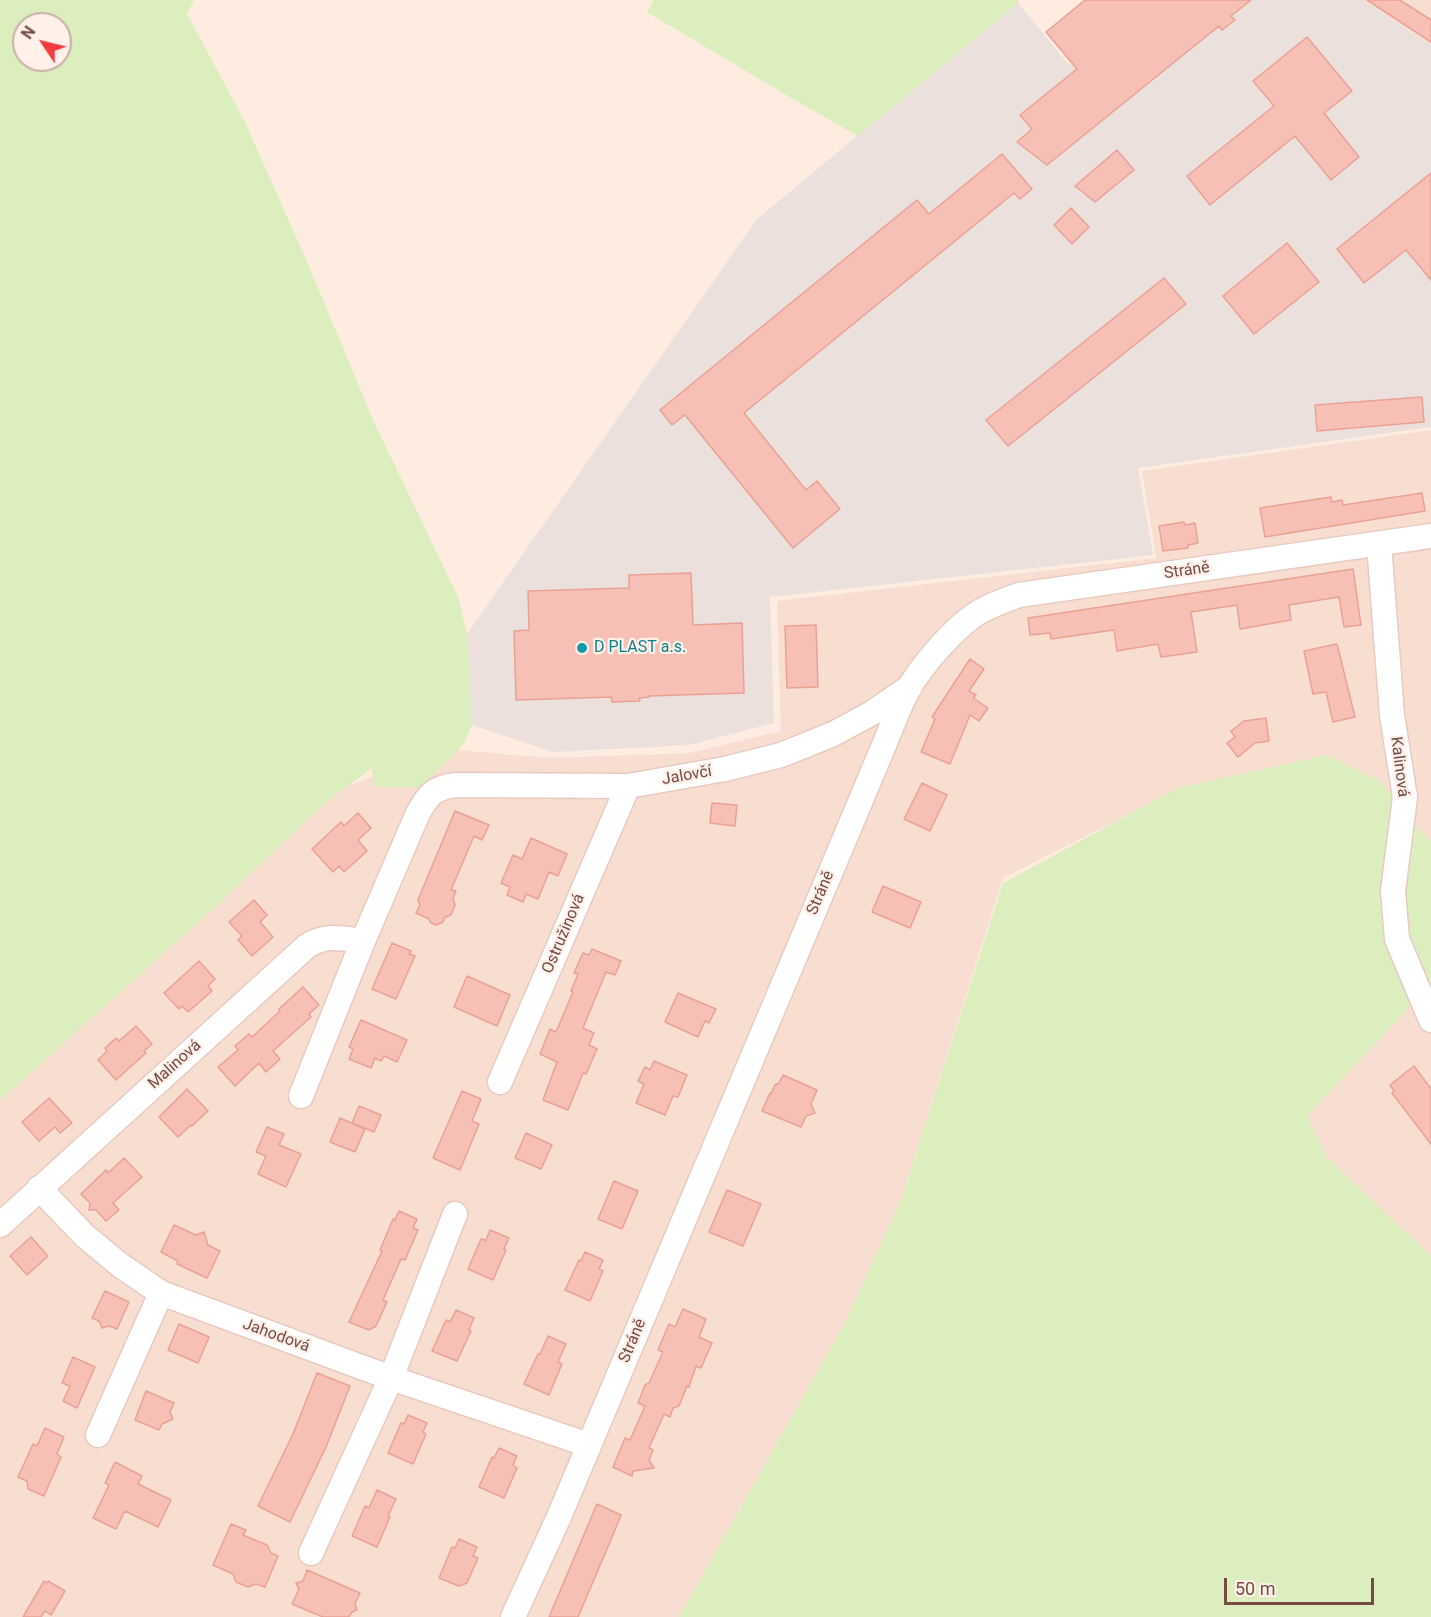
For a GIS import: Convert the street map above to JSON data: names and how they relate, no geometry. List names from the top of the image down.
{
  "streets": {
    "street": [
      "Stráně",
      "Kalinová",
      "Jalovčí",
      "Ostružinová",
      "Malinová",
      "Jahodová"
    ]
  },
  "crossings": [
    ["Stráně", "Kalinová"],
    ["Stráně", "Jalovčí"],
    ["Stráně", "Jahodová"],
    ["Jalovčí", "Ostružinová"],
    ["Jalovčí", "Malinová"],
    ["Malinová", "Jahodová"]
  ],
  "places": ["D PLAST a.s."],
  "scale_bar": "50 m",
  "north": "top left"
}
